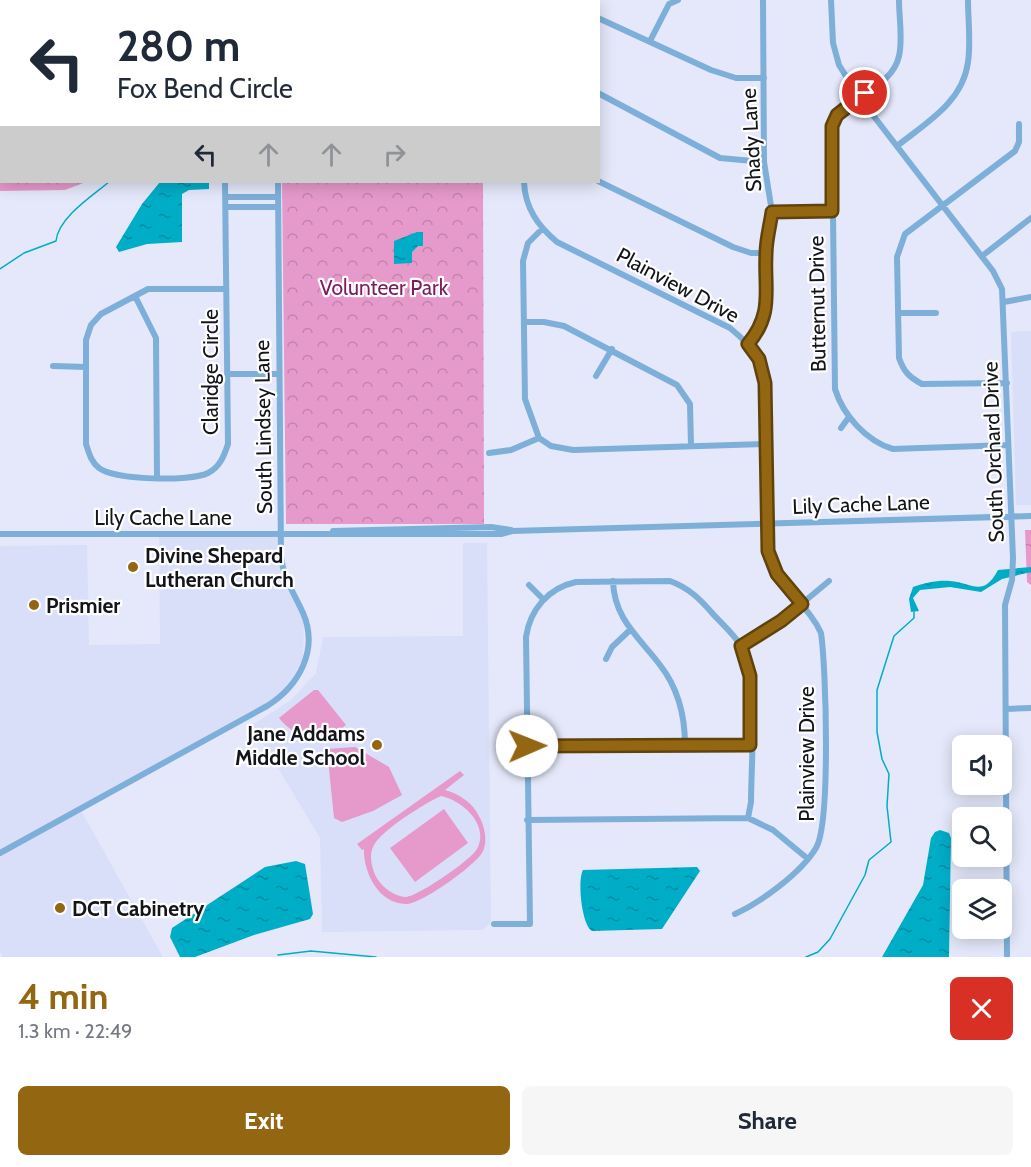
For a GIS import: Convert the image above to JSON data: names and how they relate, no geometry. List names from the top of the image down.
{
  "streets": {
    "street": [
      "Shady Lane",
      "Plainview Drive",
      "Butternut Drive",
      "Claridge Circle",
      "South Lindsey Lane",
      "South Orchard Drive",
      "Lily Cache Lane"
    ]
  },
  "crossings": [
    ["Shady Lane", "Plainview Drive"],
    ["Plainview Drive", "Lily Cache Lane"],
    ["Butternut Drive", "South Orchard Drive"],
    ["South Lindsey Lane", "Lily Cache Lane"],
    ["South Orchard Drive", "Lily Cache Lane"]
  ],
  "parks": ["Volunteer Park"],
  "places": [
    "Divine Shepard Lutheran Church",
    "Prismier",
    "Jane Addams Middle School",
    "DCT Cabinetry"
  ],
  "page": {
    "turn": ["280 m", "Fox Bend Circle"],
    "heading": ["4 min", "1.3 km · 22:49"],
    "buttons": ["Exit", "Share"]
  }
}
